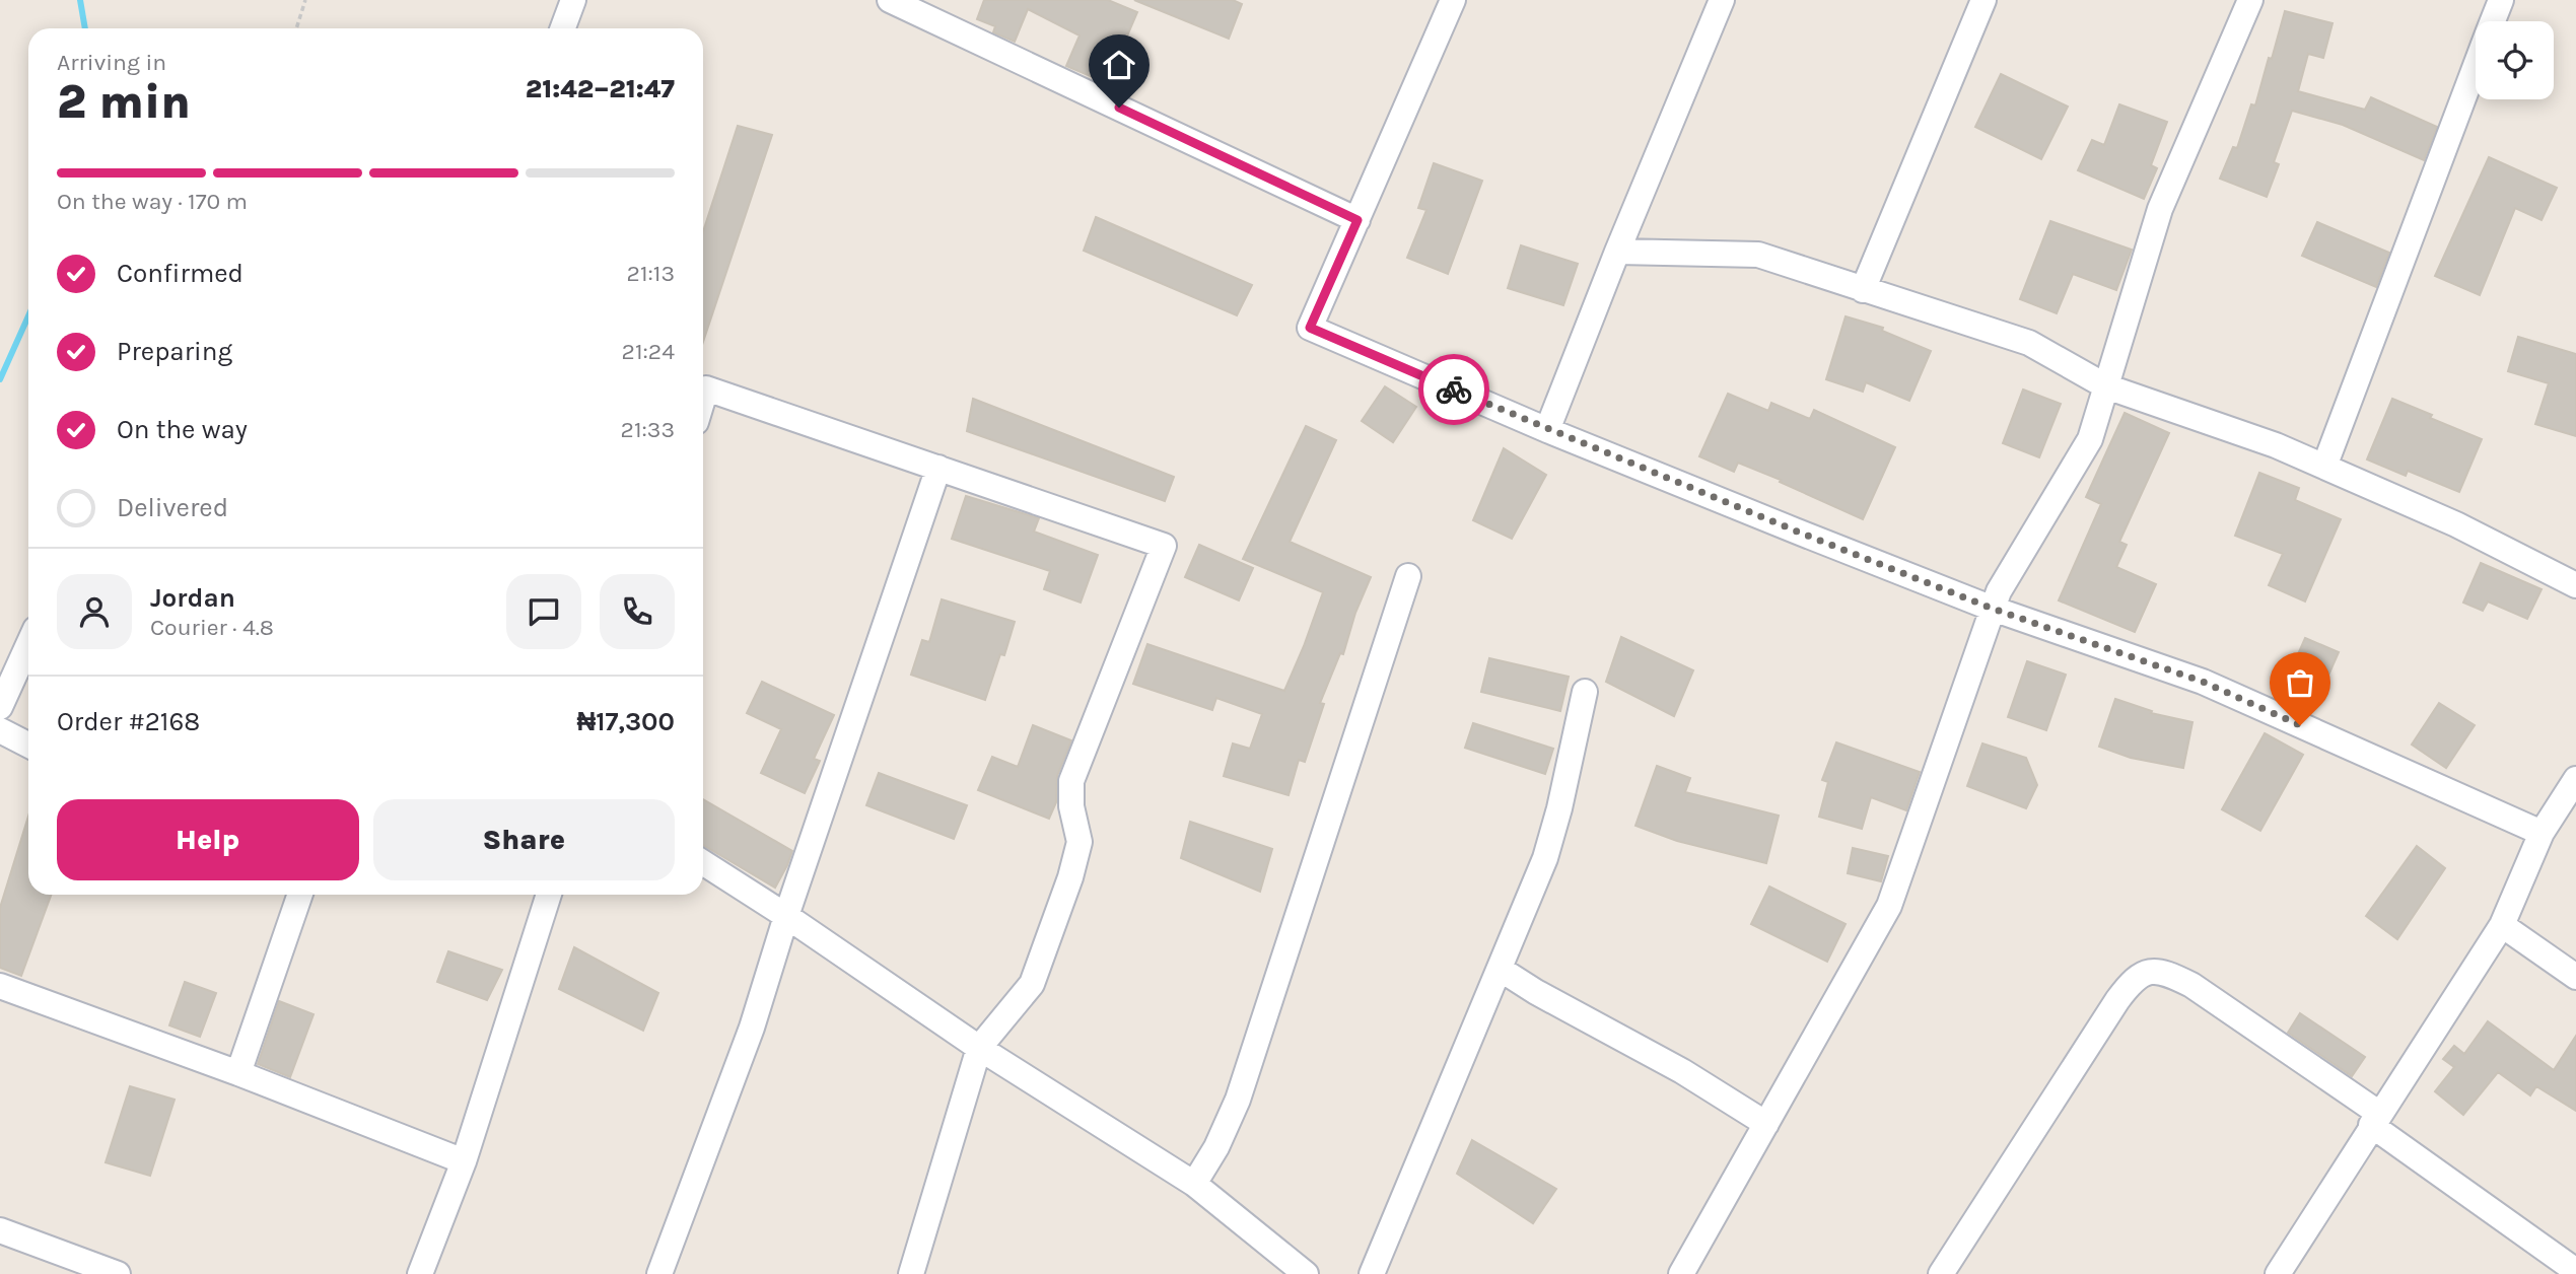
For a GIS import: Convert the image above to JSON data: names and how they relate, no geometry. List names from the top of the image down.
{
  "page": {
    "heading": ["2 min", "Arriving in", "21:42–21:47"],
    "panel": [
      "Jordan",
      "Courier · 4.8",
      "Order #2168",
      "₦17,300"
    ],
    "bar": "On the way · 170 m",
    "list": [
      ["Confirmed", "21:13"],
      ["Preparing", "21:24"],
      ["On the way", "21:33"],
      "Delivered"
    ],
    "buttons": ["Help", "Share"]
  }
}
